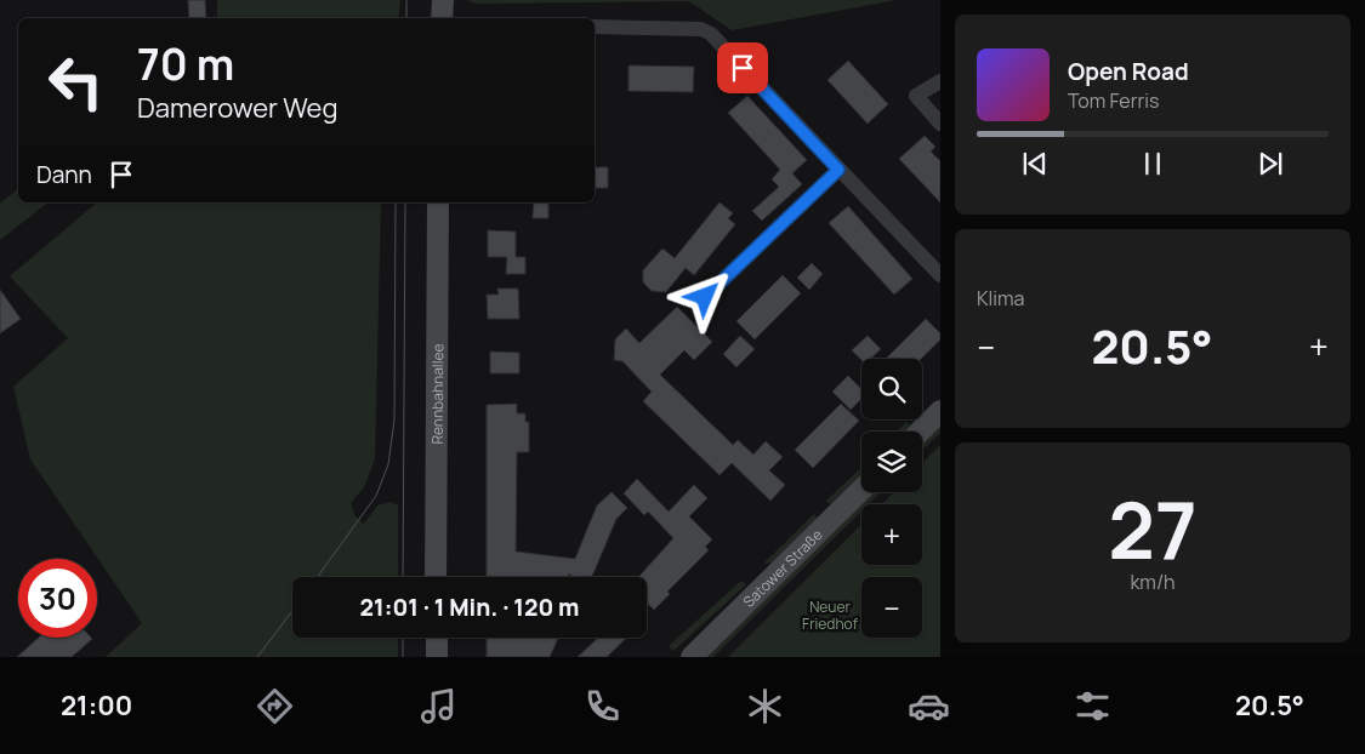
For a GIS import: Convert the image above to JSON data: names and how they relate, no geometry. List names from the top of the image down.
{
  "streets": {
    "main road": ["Rennbahnallee", "Satower Straße"]
  },
  "parks": ["Neuer Friedhof"],
  "page": {
    "turn": ["70 m", "Damerower Weg"],
    "song": ["Open Road", "Tom Ferris"],
    "then": "Dann",
    "tile": [
      "Klima",
      ["27", "km/h"]
    ],
    "heat": ["−", "20.5°", "+"],
    "map_buttons": ["+", "−"],
    "limit": "30",
    "trip": "21:01 · 1 Min. · 120 m",
    "tabs": ["21:00", "20.5°"]
  }
}
